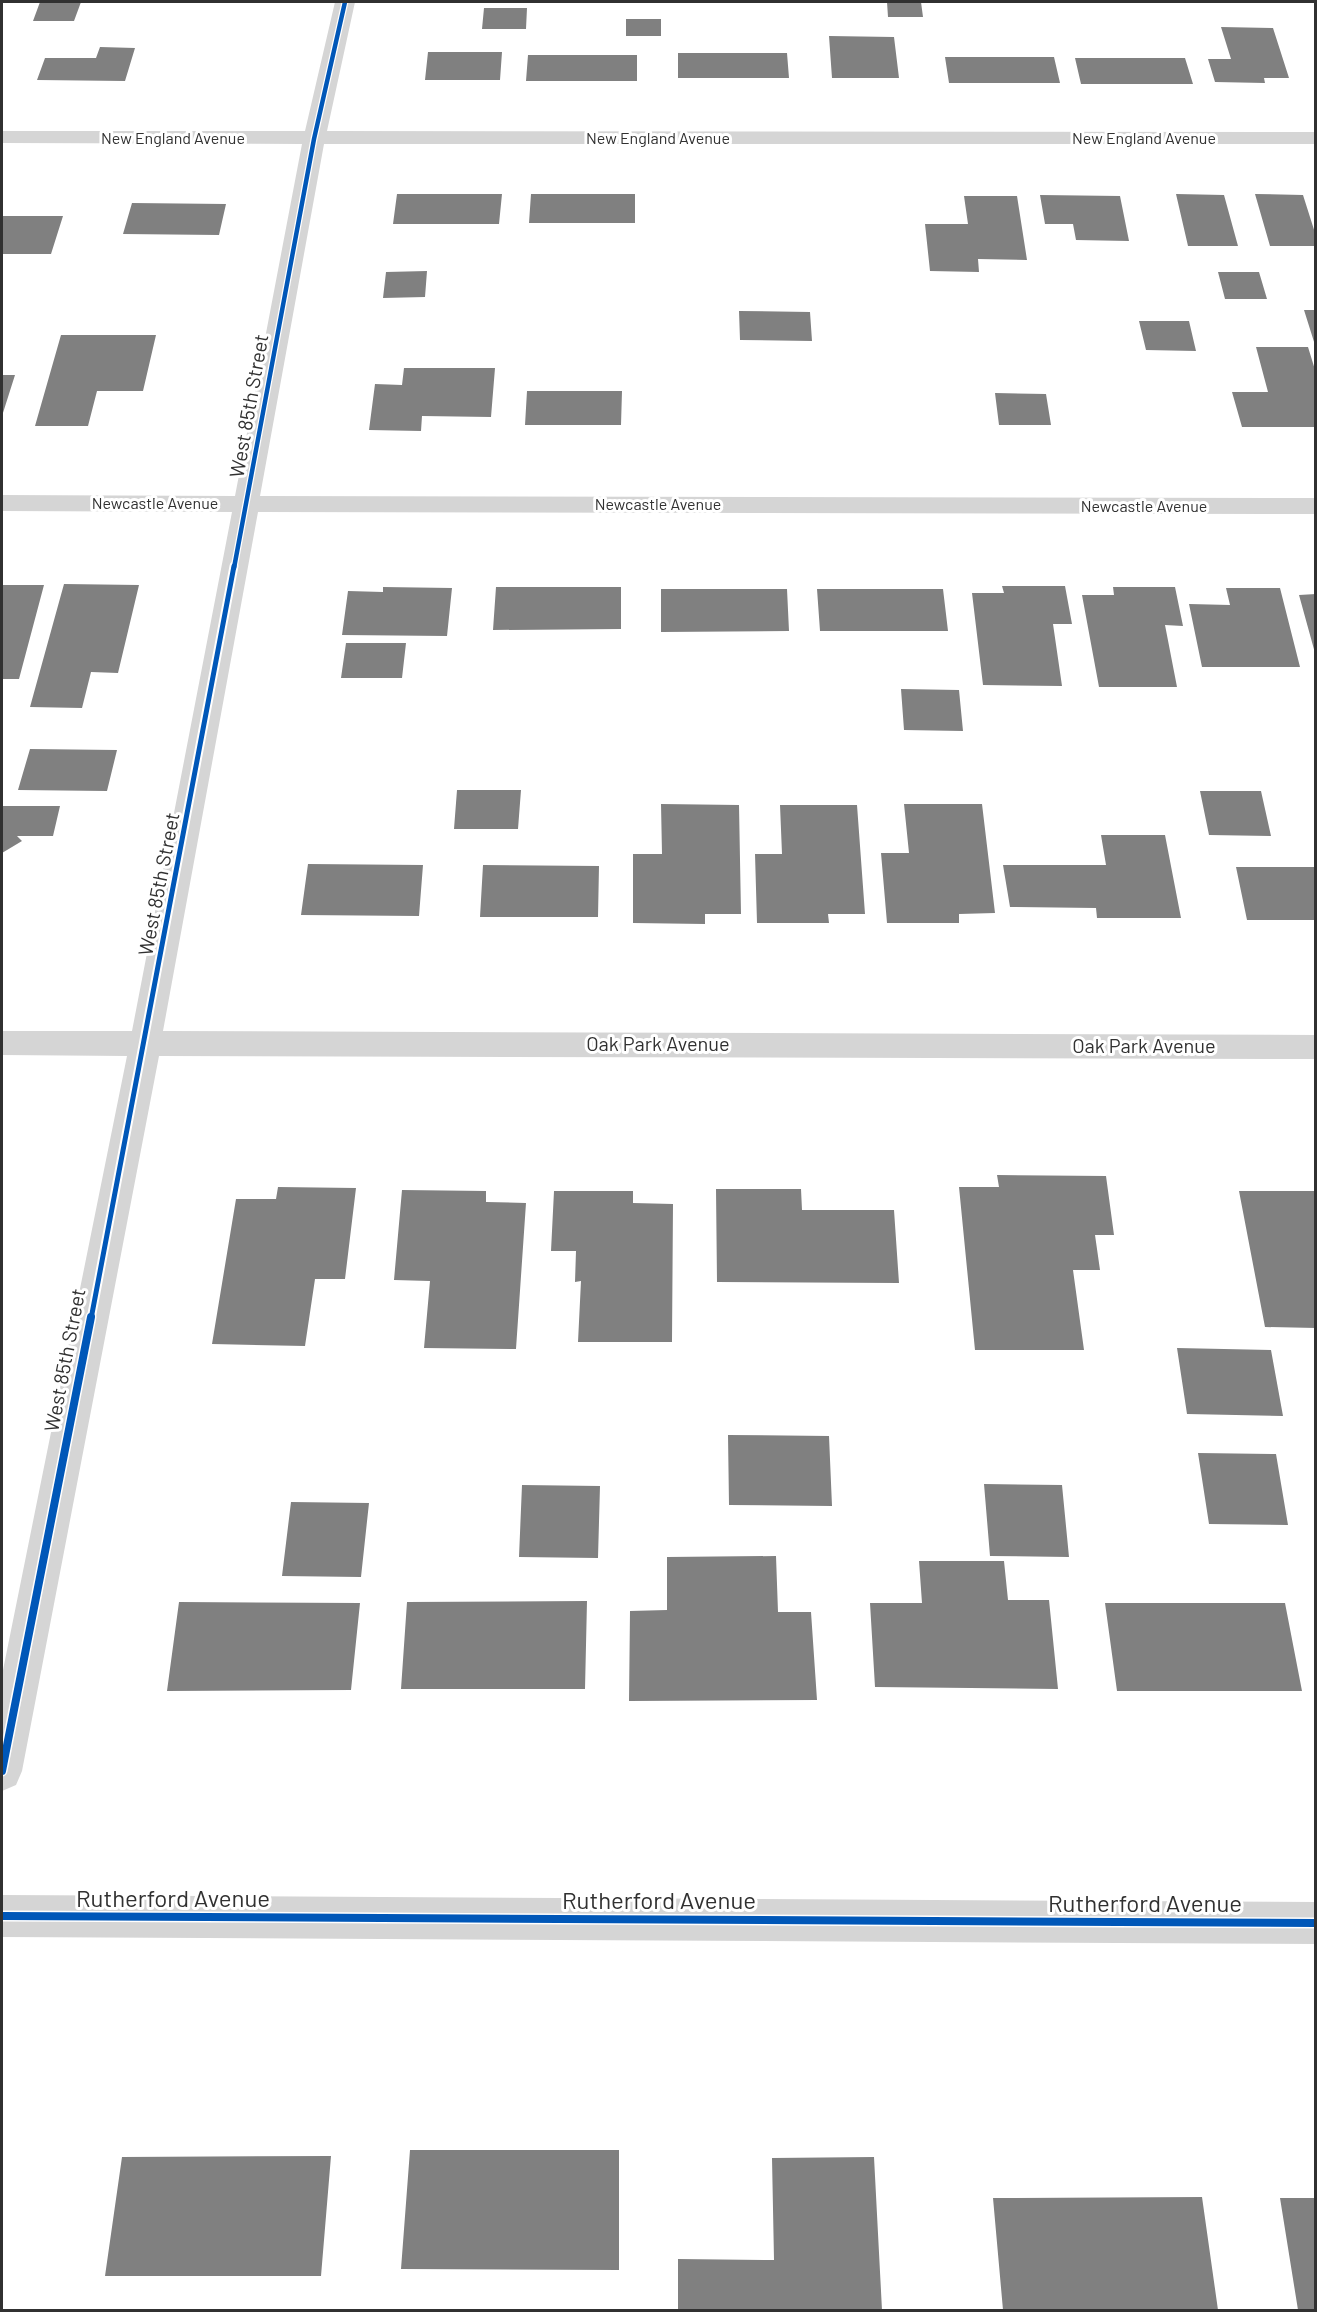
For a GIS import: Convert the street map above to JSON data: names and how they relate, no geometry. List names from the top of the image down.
{
  "streets": {
    "street": [
      "New England Avenue",
      "West 85th Street",
      "Newcastle Avenue",
      "Oak Park Avenue",
      "Rutherford Avenue"
    ]
  },
  "crossings": [
    ["New England Avenue", "West 85th Street"],
    ["West 85th Street", "Newcastle Avenue"],
    ["West 85th Street", "Oak Park Avenue"]
  ]
}
